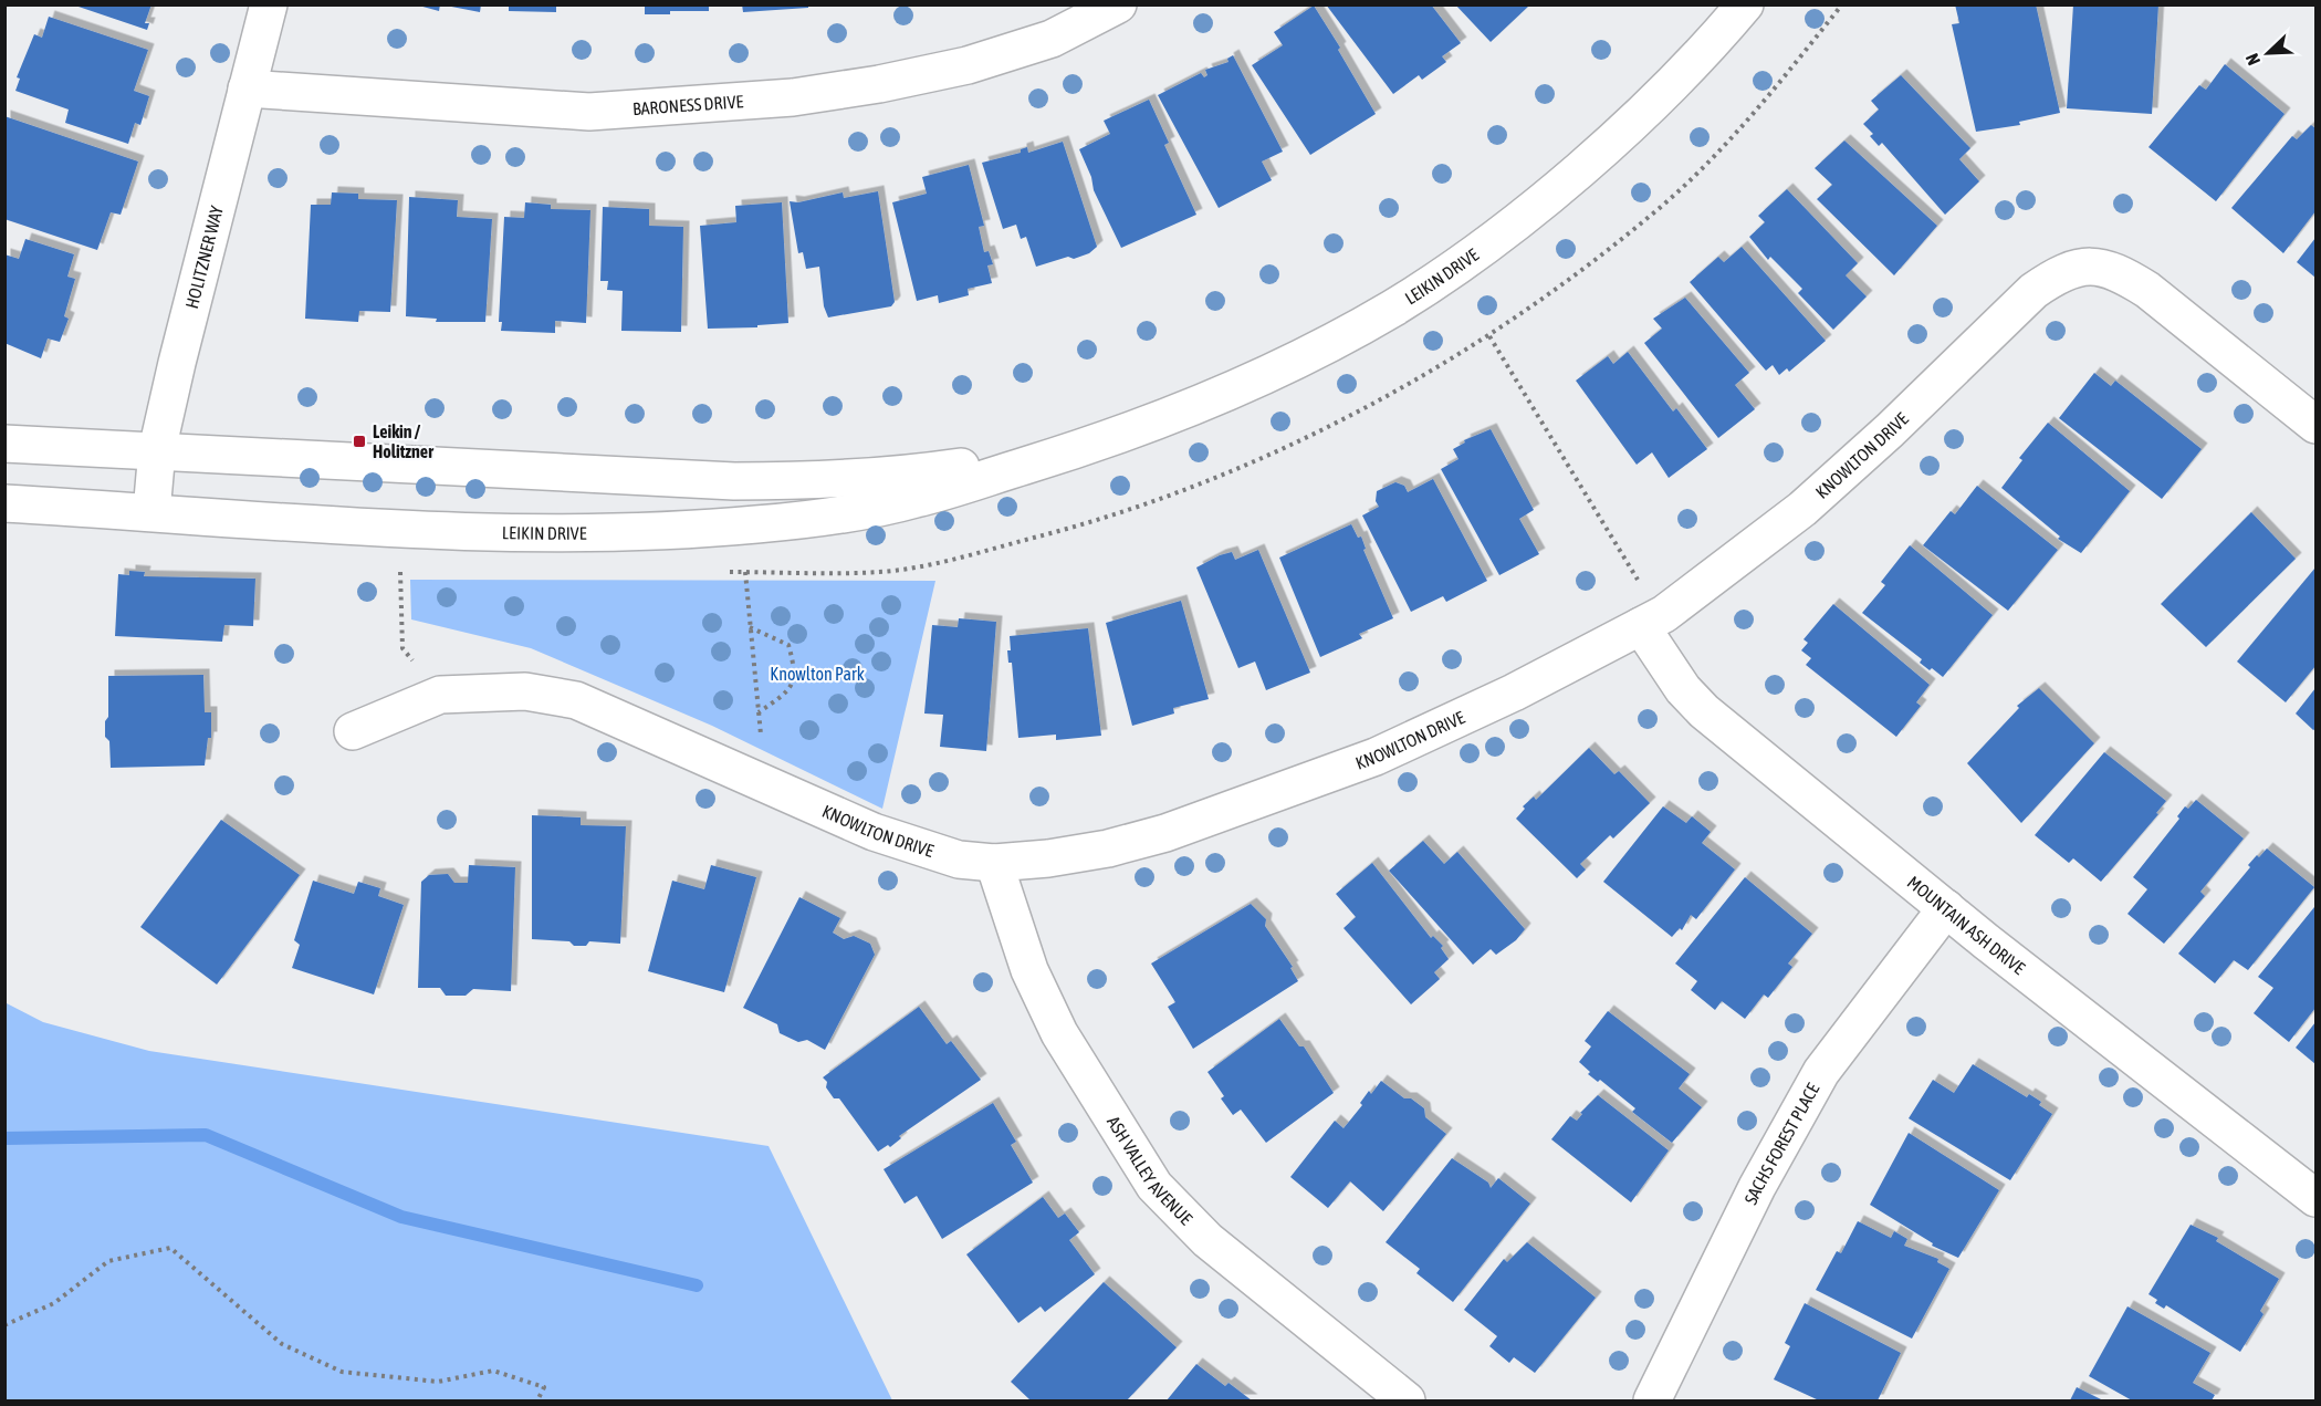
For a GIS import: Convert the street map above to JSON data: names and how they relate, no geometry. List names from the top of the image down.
{
  "streets": {
    "street": [
      "BARONESS DRIVE",
      "HOLITZNER WAY",
      "LEIKIN DRIVE",
      "KNOWLTON DRIVE",
      "MOUNTAIN ASH DRIVE",
      "SACHS FOREST PLACE",
      "ASH VALLEY AVENUE"
    ]
  },
  "crossings": [
    ["BARONESS DRIVE", "HOLITZNER WAY"],
    ["HOLITZNER WAY", "LEIKIN DRIVE"],
    ["KNOWLTON DRIVE", "MOUNTAIN ASH DRIVE"],
    ["KNOWLTON DRIVE", "ASH VALLEY AVENUE"],
    ["MOUNTAIN ASH DRIVE", "SACHS FOREST PLACE"]
  ],
  "parks": ["Knowlton Park"],
  "places": {
    "transit": ["Leikin / Holitzner"]
  },
  "north": "bottom left"
}
